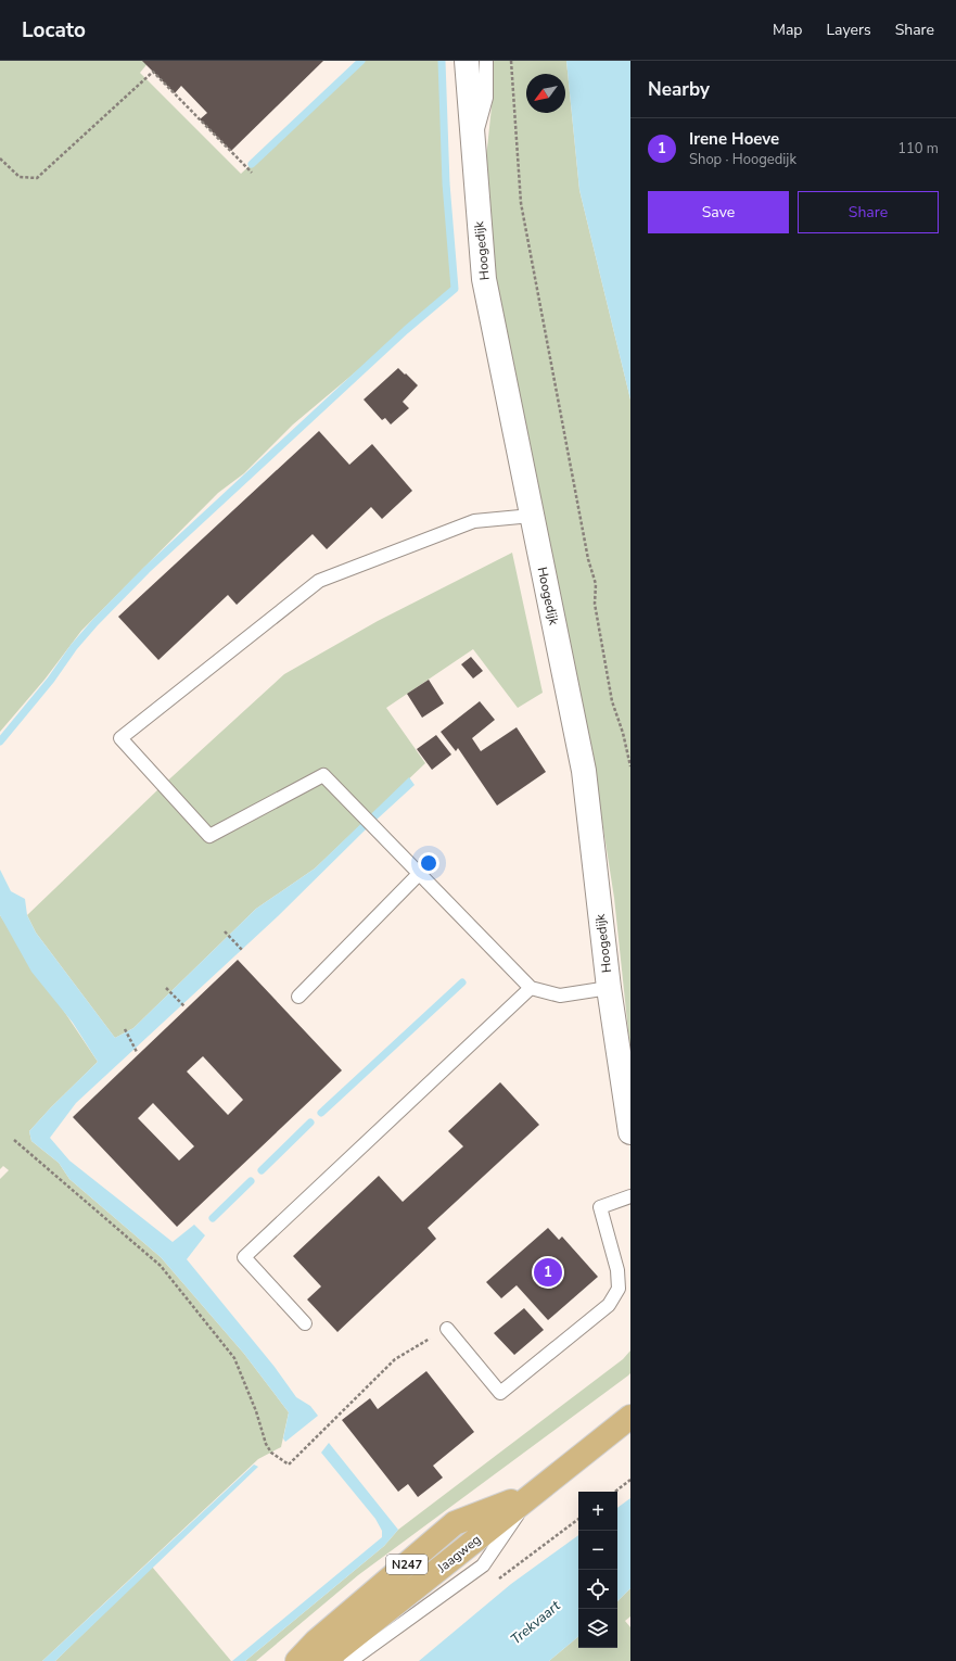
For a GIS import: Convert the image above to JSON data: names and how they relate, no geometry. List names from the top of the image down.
{
  "streets": {
    "main road": ["Jaagweg", "N247"],
    "street": ["Hoogedijk"]
  },
  "crossings": [
    ["Jaagweg", "N247"]
  ],
  "water": ["Trekvaart"],
  "north": "bottom left",
  "page": {
    "header": "Locato",
    "nav": ["Map", "Layers", "Share"],
    "heading": "Nearby",
    "list": [
      {
        "mark": "1",
        "name": "Irene Hoeve",
        "note": "Shop · Hoogedijk",
        "value": "110 m"
      }
    ],
    "buttons": ["Save", "Share"],
    "pins": "1",
    "map_buttons": ["+", "−"]
  }
}
